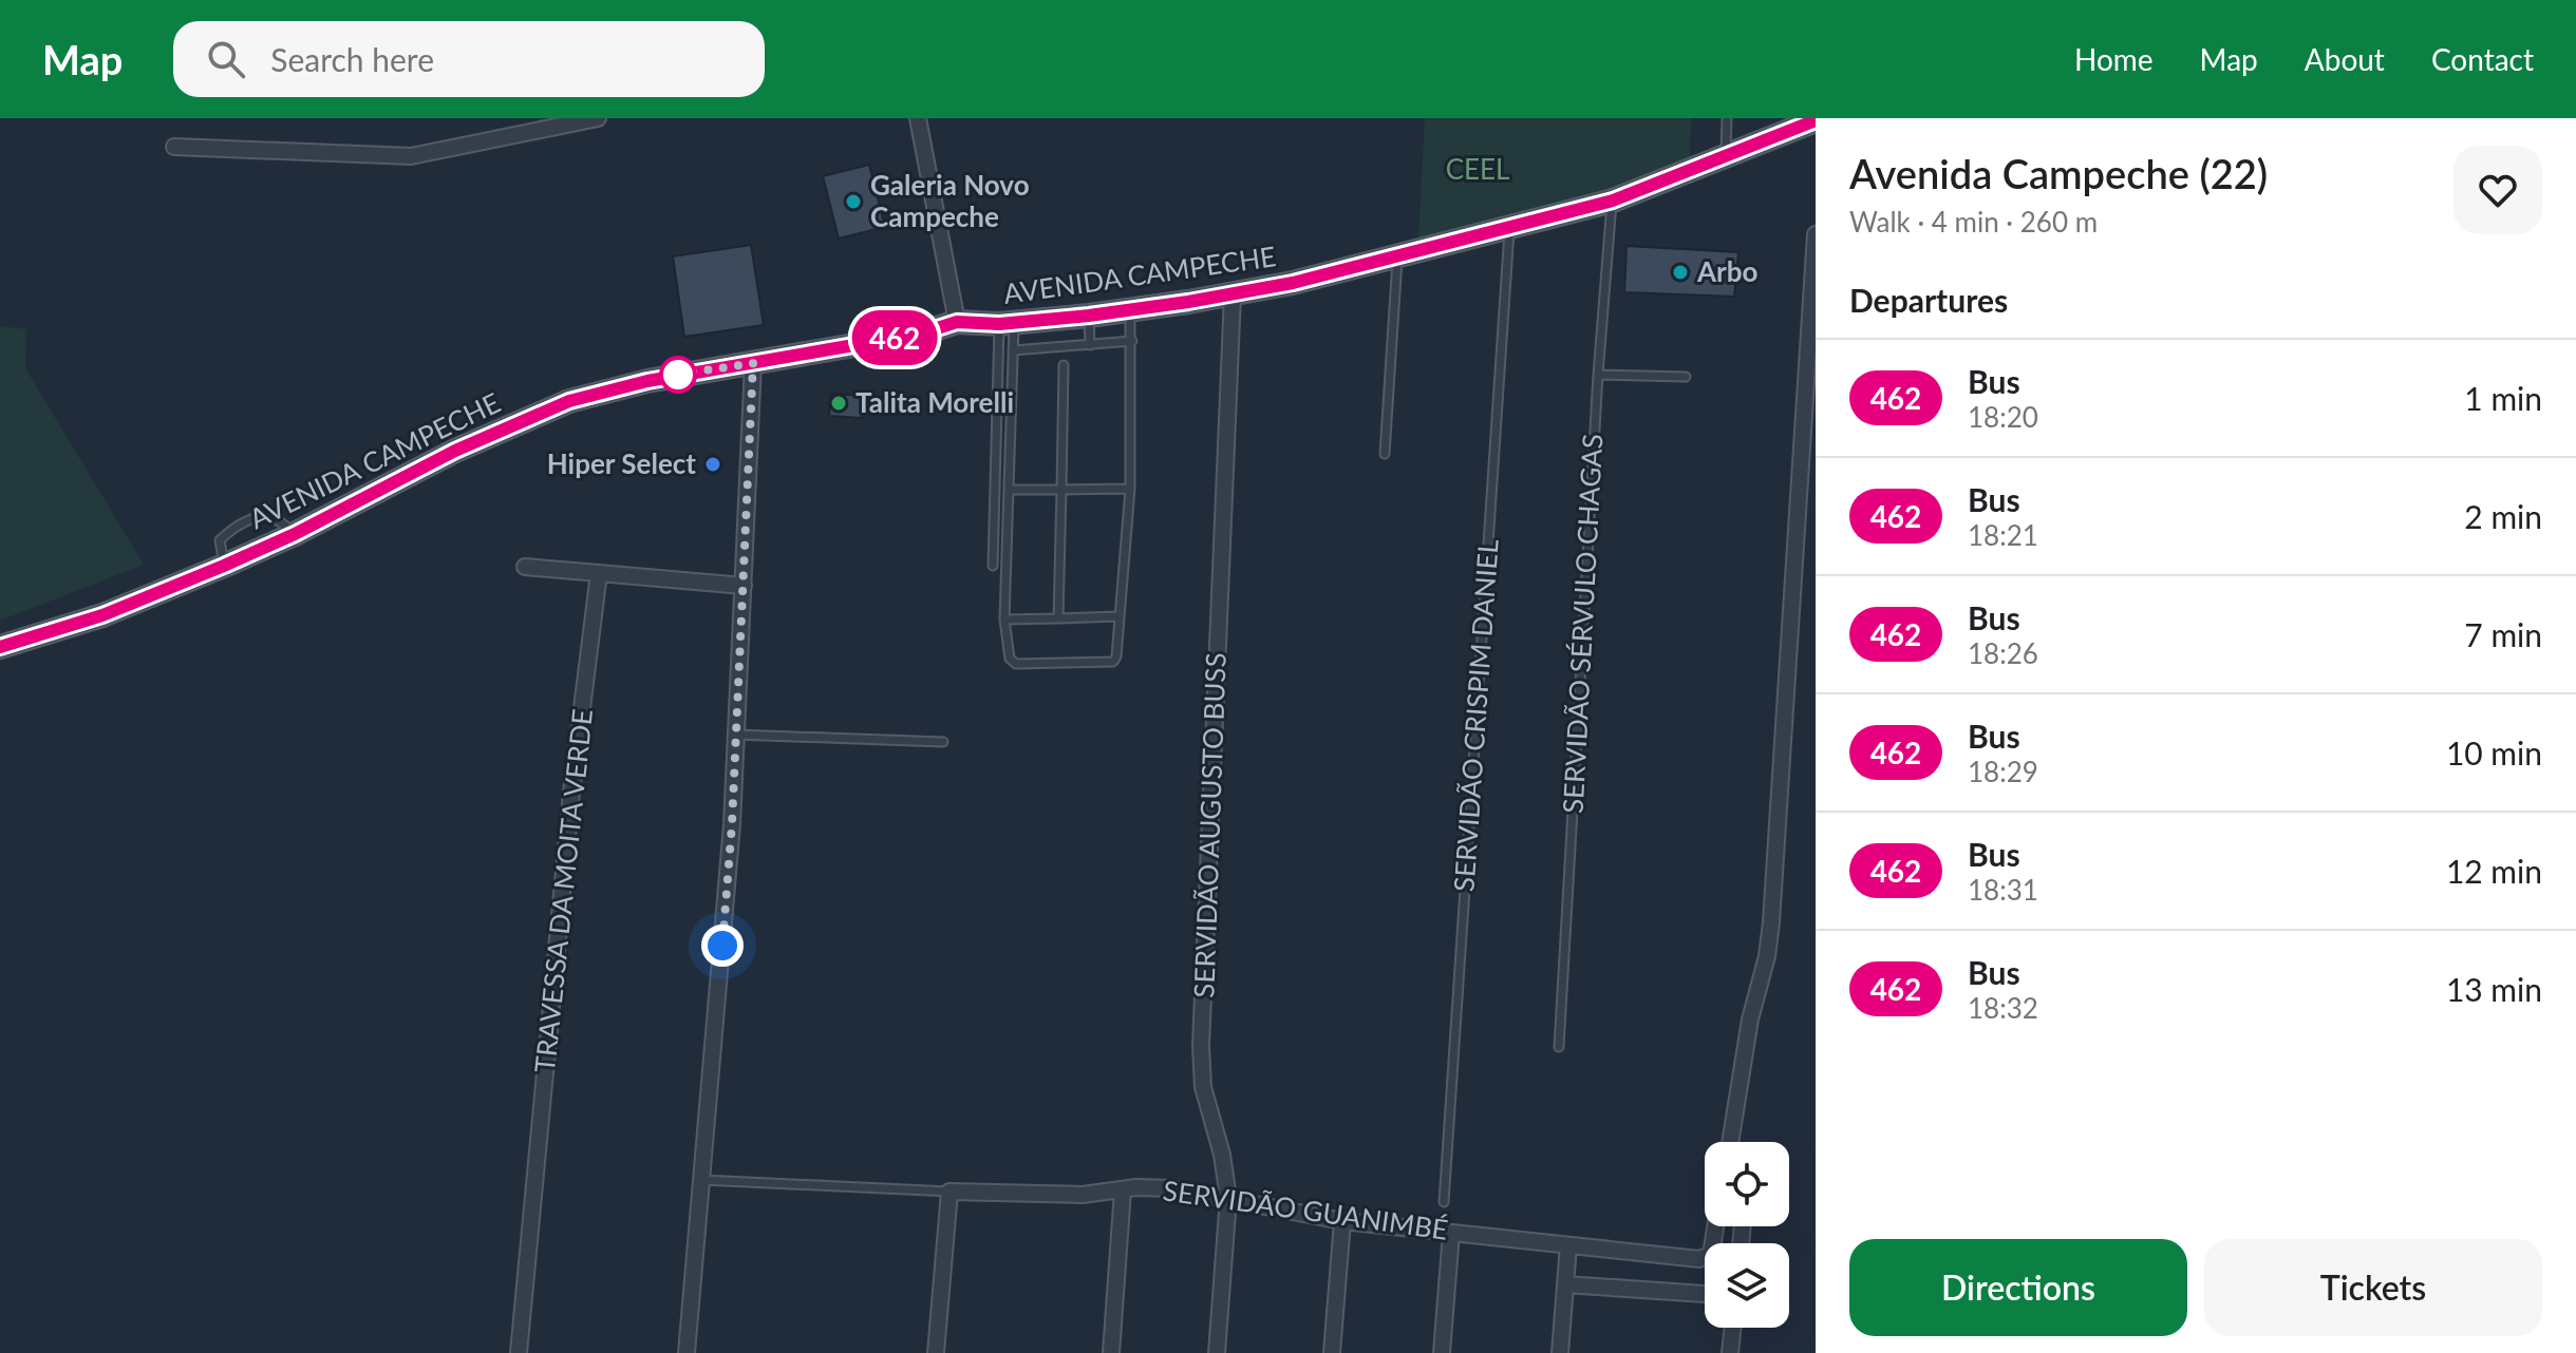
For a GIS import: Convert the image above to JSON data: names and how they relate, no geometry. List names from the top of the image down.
{
  "streets": {
    "main road": ["AVENIDA CAMPECHE"],
    "street": ["SERVIDÃO AUGUSTO BUSS", "TRAVESSA DA MOITA VERDE", "SERVIDÃO GUANIMBÉ"],
    "lane": ["SERVIDÃO SÉRVULO CHAGAS", "SERVIDÃO CRISPIM DANIEL"]
  },
  "crossings": [
    ["AVENIDA CAMPECHE", "SERVIDÃO SÉRVULO CHAGAS"],
    ["AVENIDA CAMPECHE", "SERVIDÃO CRISPIM DANIEL"],
    ["AVENIDA CAMPECHE", "SERVIDÃO AUGUSTO BUSS"],
    ["SERVIDÃO AUGUSTO BUSS", "SERVIDÃO GUANIMBÉ"]
  ],
  "parks": ["CEEL"],
  "places": [
    "Galeria Novo Campeche",
    "Arbo",
    "Talita Morelli",
    "Hiper Select"
  ],
  "lines": ["bus line 462"],
  "page": {
    "header": "Map",
    "search": "Search here",
    "nav": [
      "Home",
      "Map",
      "About",
      "Contact"
    ],
    "on_map": "462",
    "heading": [
      ["Avenida Campeche (22)", "Walk · 4 min · 260 m"],
      "Departures"
    ],
    "list": [
      {
        "mark": "462",
        "name": "Bus",
        "note": "18:20",
        "value": "1 min"
      },
      {
        "mark": "462",
        "name": "Bus",
        "note": "18:21",
        "value": "2 min"
      },
      {
        "mark": "462",
        "name": "Bus",
        "note": "18:26",
        "value": "7 min"
      },
      {
        "mark": "462",
        "name": "Bus",
        "note": "18:29",
        "value": "10 min"
      },
      {
        "mark": "462",
        "name": "Bus",
        "note": "18:31",
        "value": "12 min"
      },
      {
        "mark": "462",
        "name": "Bus",
        "note": "18:32",
        "value": "13 min"
      }
    ],
    "buttons": ["Directions", "Tickets"]
  }
}
